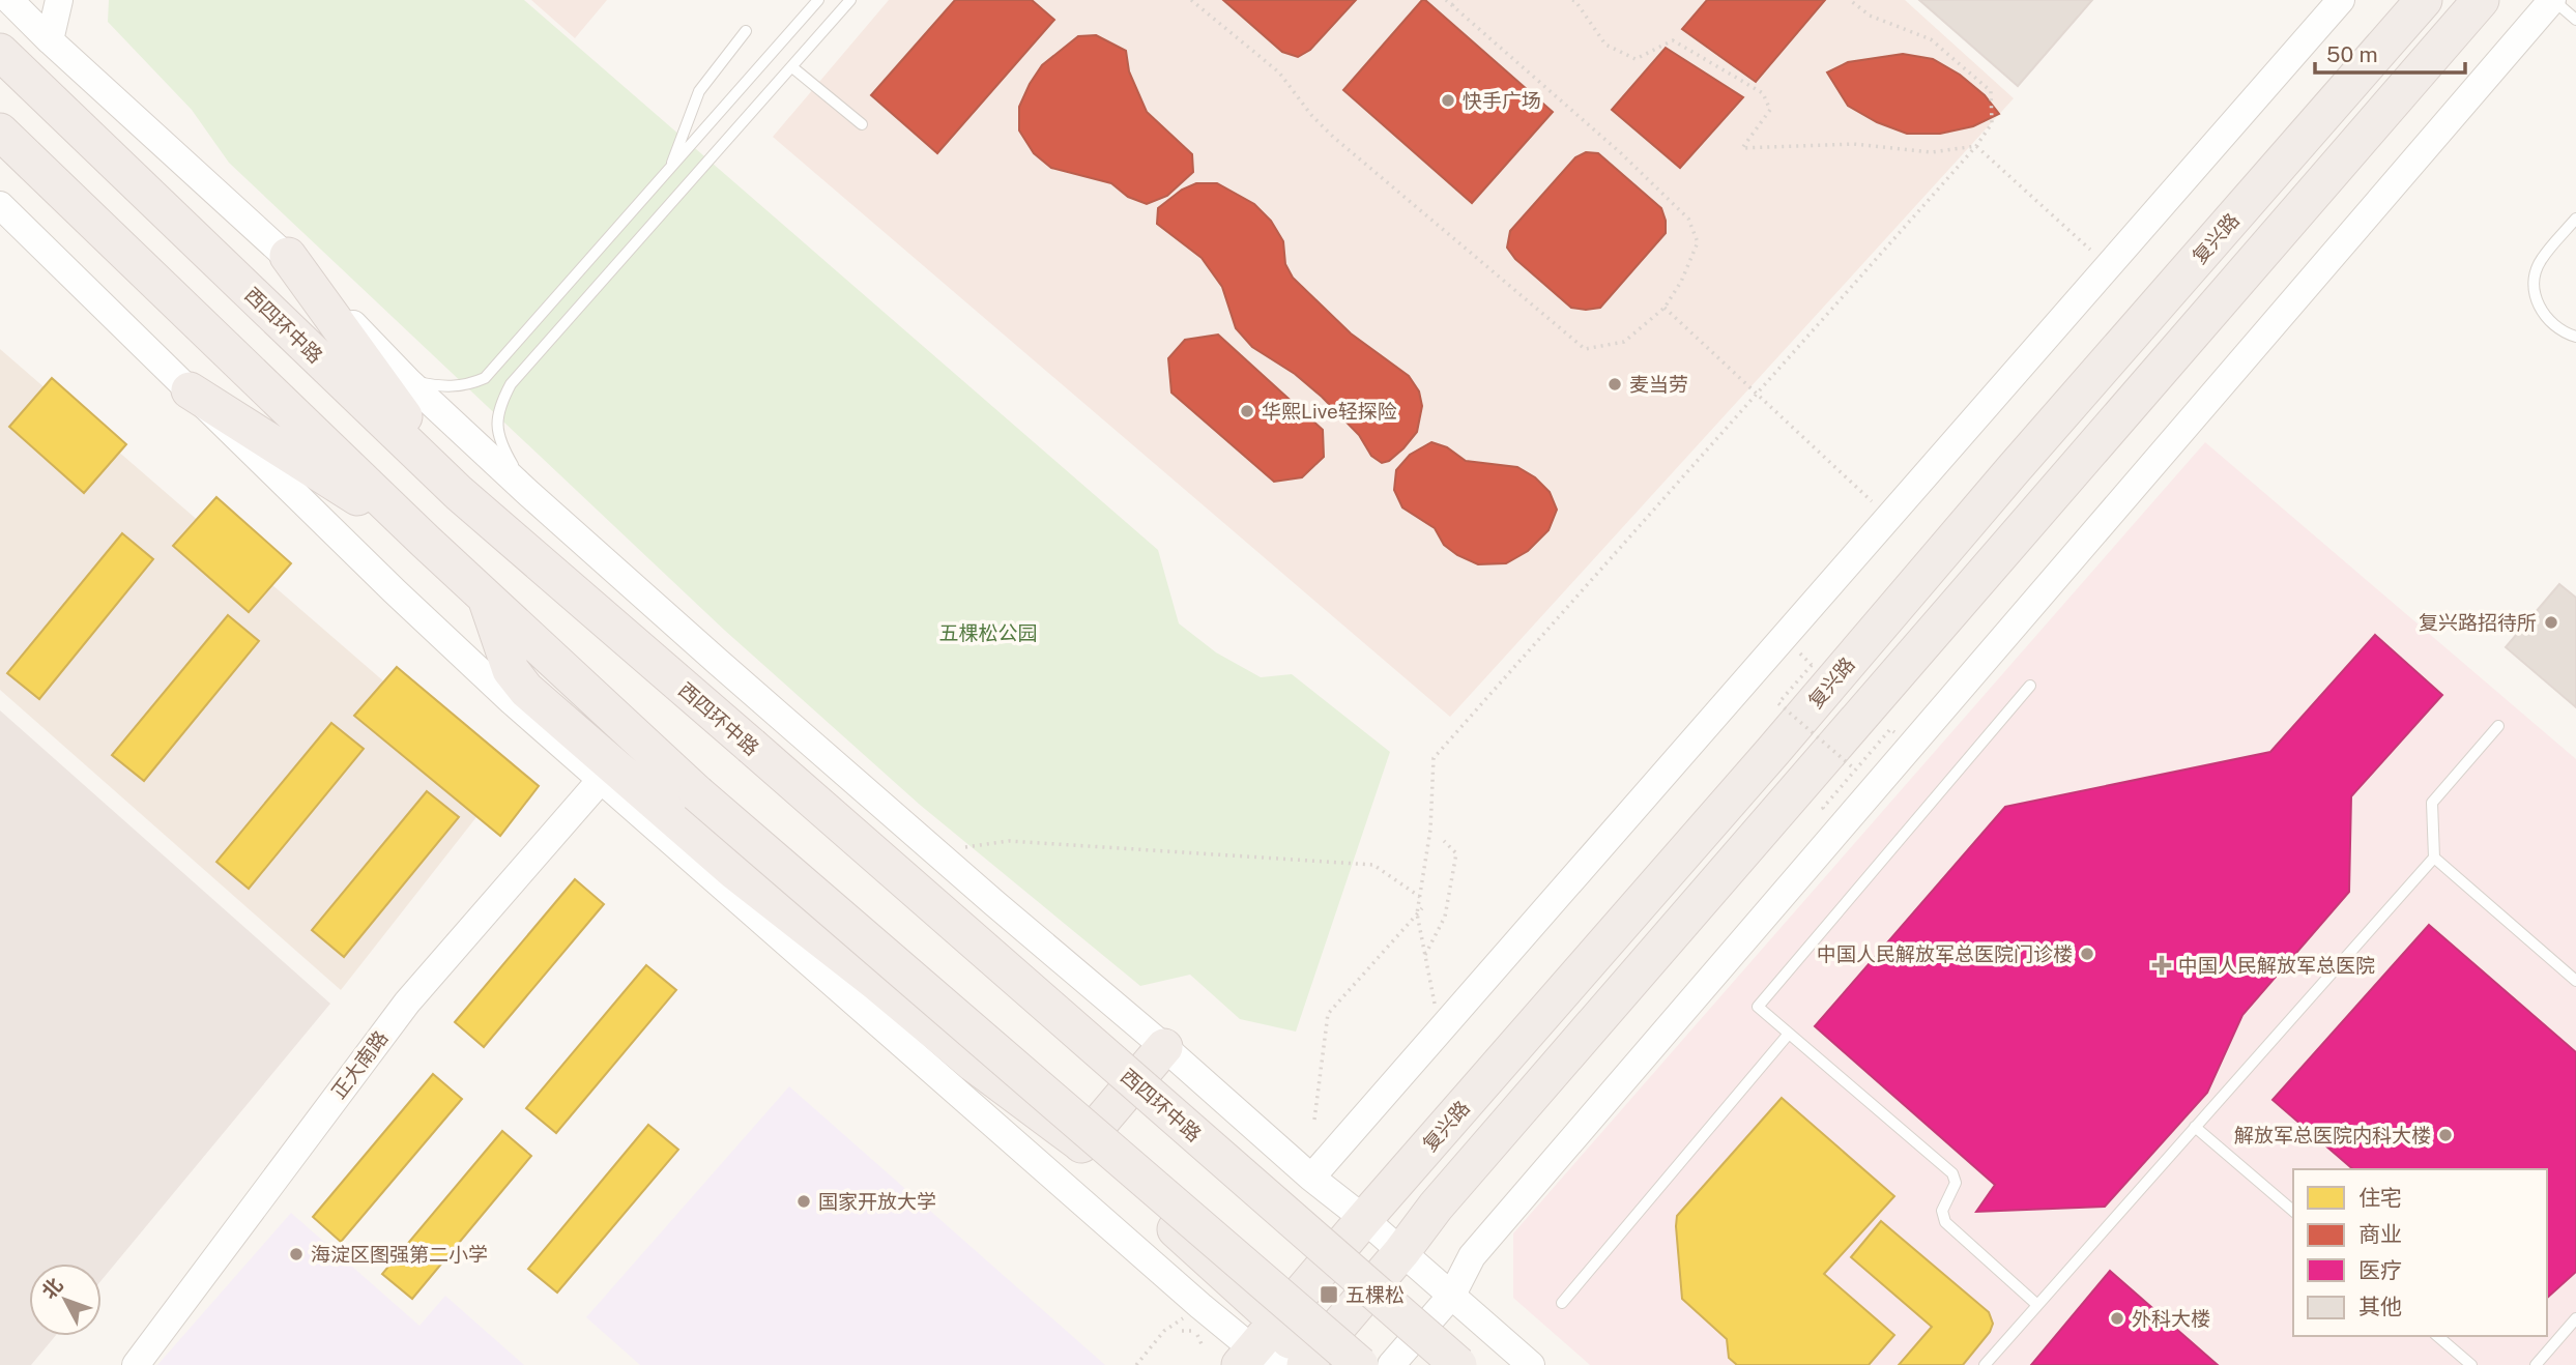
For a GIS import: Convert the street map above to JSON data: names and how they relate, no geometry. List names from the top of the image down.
{
  "streets": {
    "highway": ["复兴路", "西四环中路"],
    "street": ["正大南路"]
  },
  "parks": ["五棵松公园"],
  "places": {
    "other": [
      "快手广场",
      "麦当劳",
      "华熙Live轻探险",
      "复兴路招待所",
      "中国人民解放军总医院门诊楼",
      "解放军总医院内科大楼",
      "国家开放大学",
      "海淀区图强第二小学",
      "外科大楼"
    ],
    "health": ["中国人民解放军总医院"],
    "transit": ["五棵松"]
  },
  "legend": [
    "住宅",
    "商业",
    "医疗",
    "其他"
  ],
  "scale_bar": "50 m",
  "north": "top left"
}
